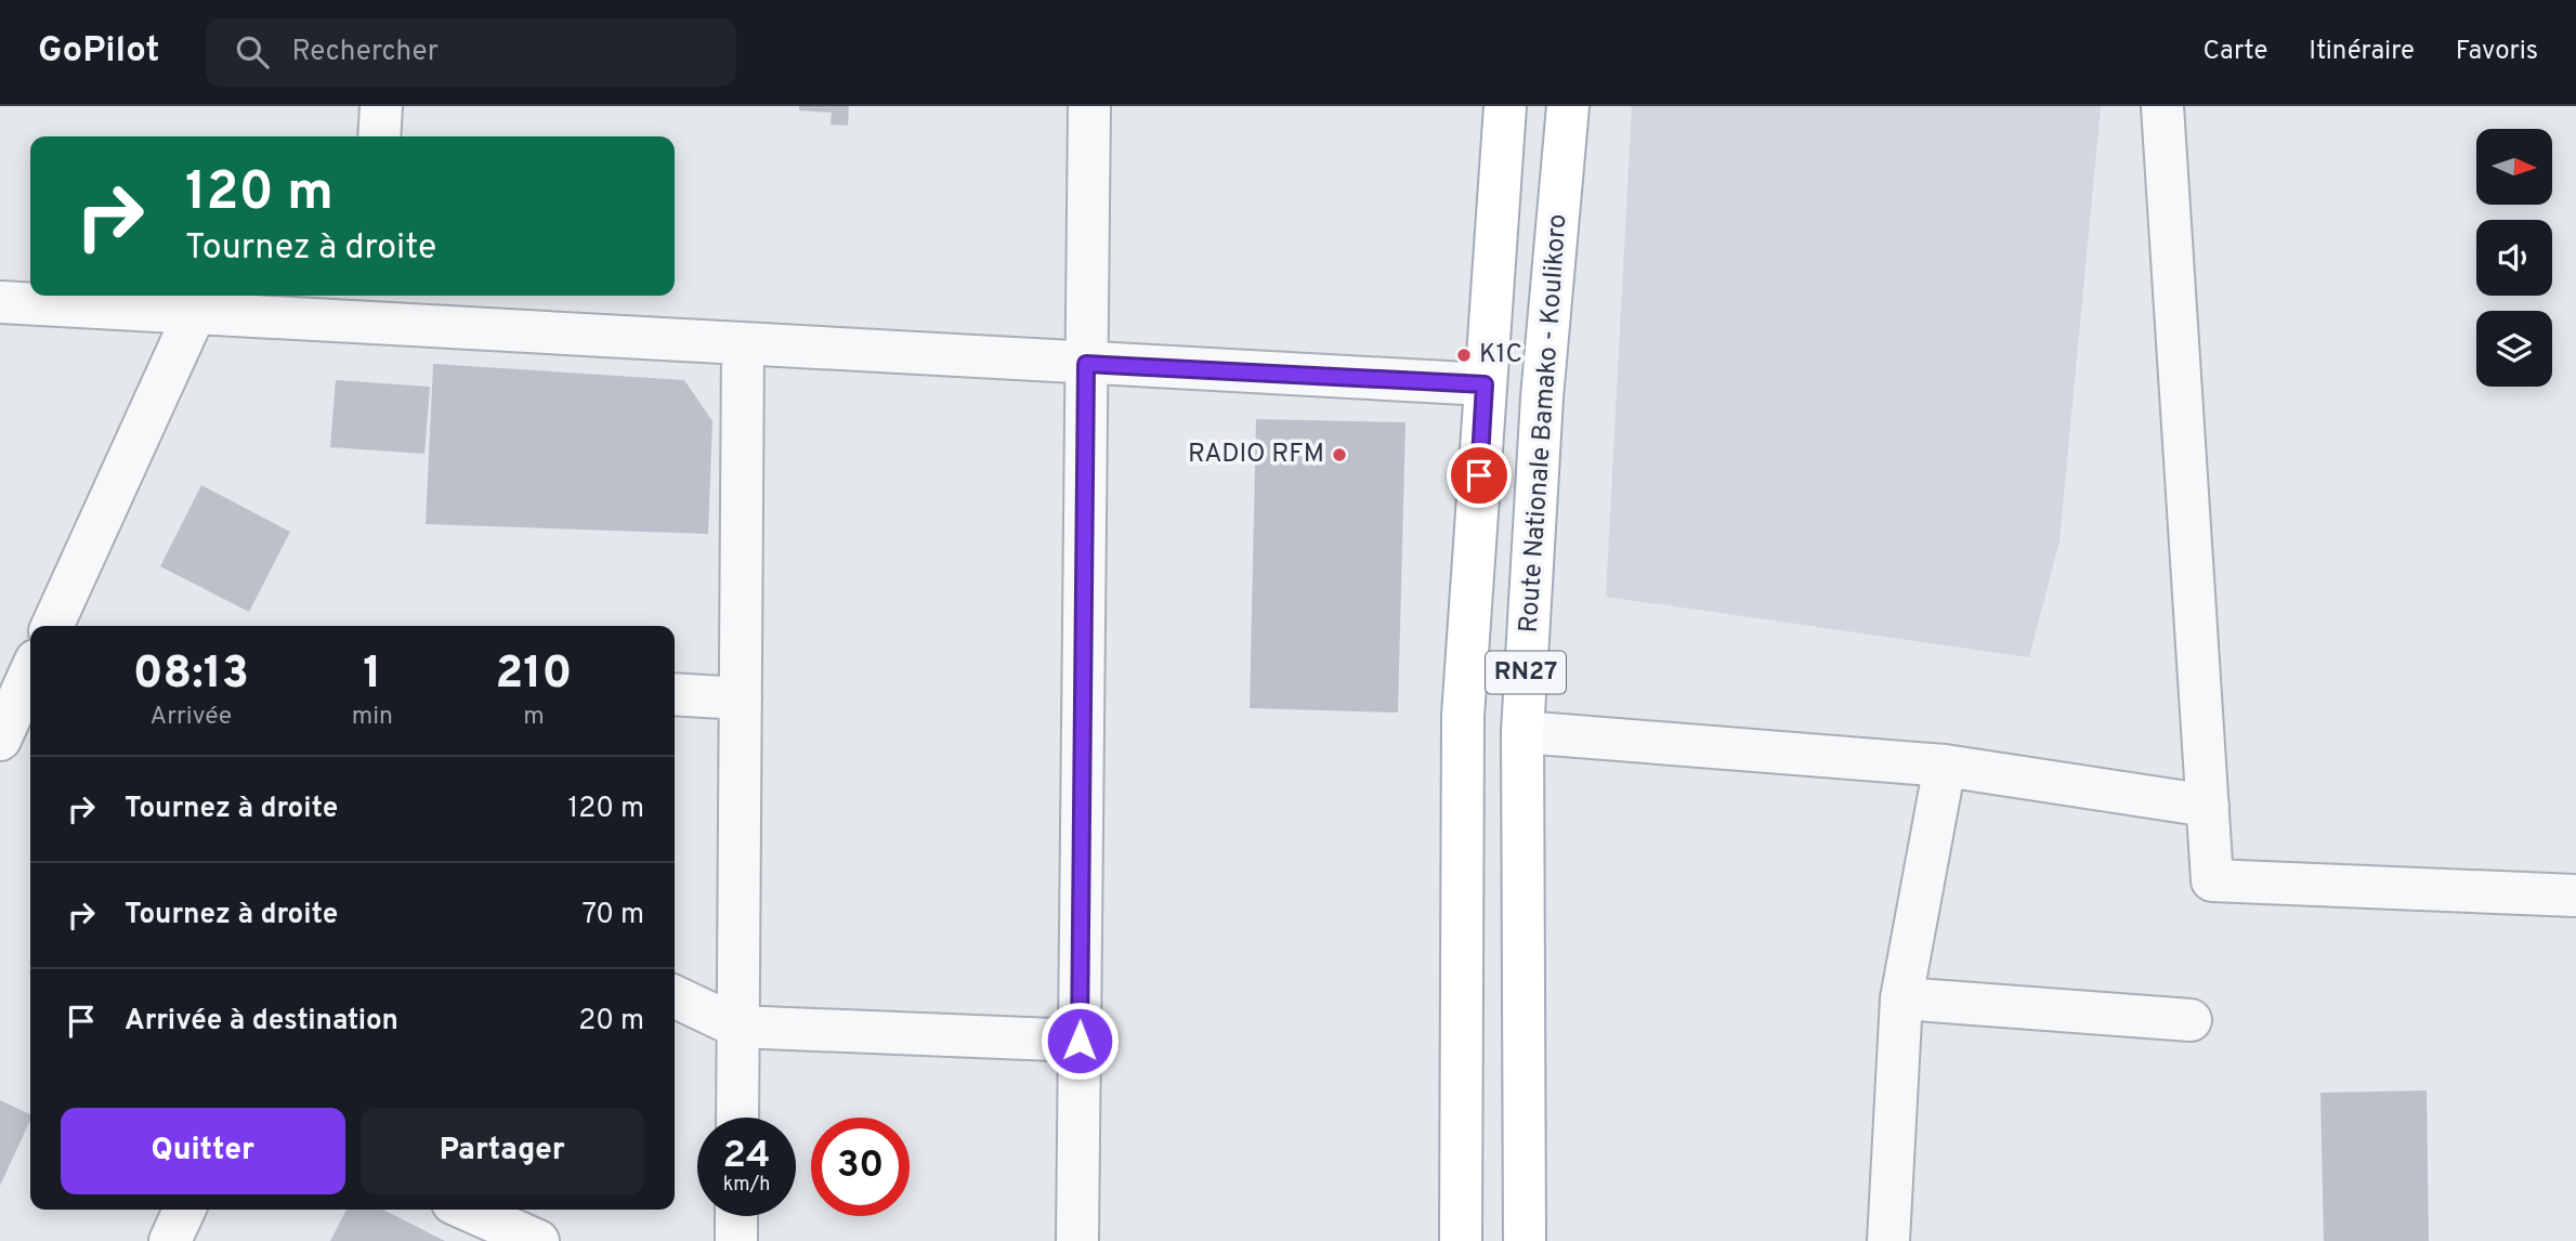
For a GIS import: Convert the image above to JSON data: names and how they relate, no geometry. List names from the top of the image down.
{
  "streets": {
    "main road": ["Route Nationale Bamako - Koulikoro", "RN27"]
  },
  "places": ["K1C", "RADIO RFM"],
  "north": "right",
  "page": {
    "header": "GoPilot",
    "search": "Rechercher",
    "nav": ["Carte", "Itinéraire", "Favoris"],
    "turn": ["120 m", "Tournez à droite"],
    "eta": [
      "08:13",
      "Arrivée",
      "1",
      "min",
      "210",
      "m"
    ],
    "list": [
      {
        "name": "Tournez à droite",
        "value": "120 m"
      },
      {
        "name": "Tournez à droite",
        "value": "70 m"
      },
      {
        "name": "Arrivée à destination",
        "value": "20 m"
      }
    ],
    "buttons": ["Quitter", "Partager"],
    "speed": "24 km/h",
    "limit": "30"
  }
}
